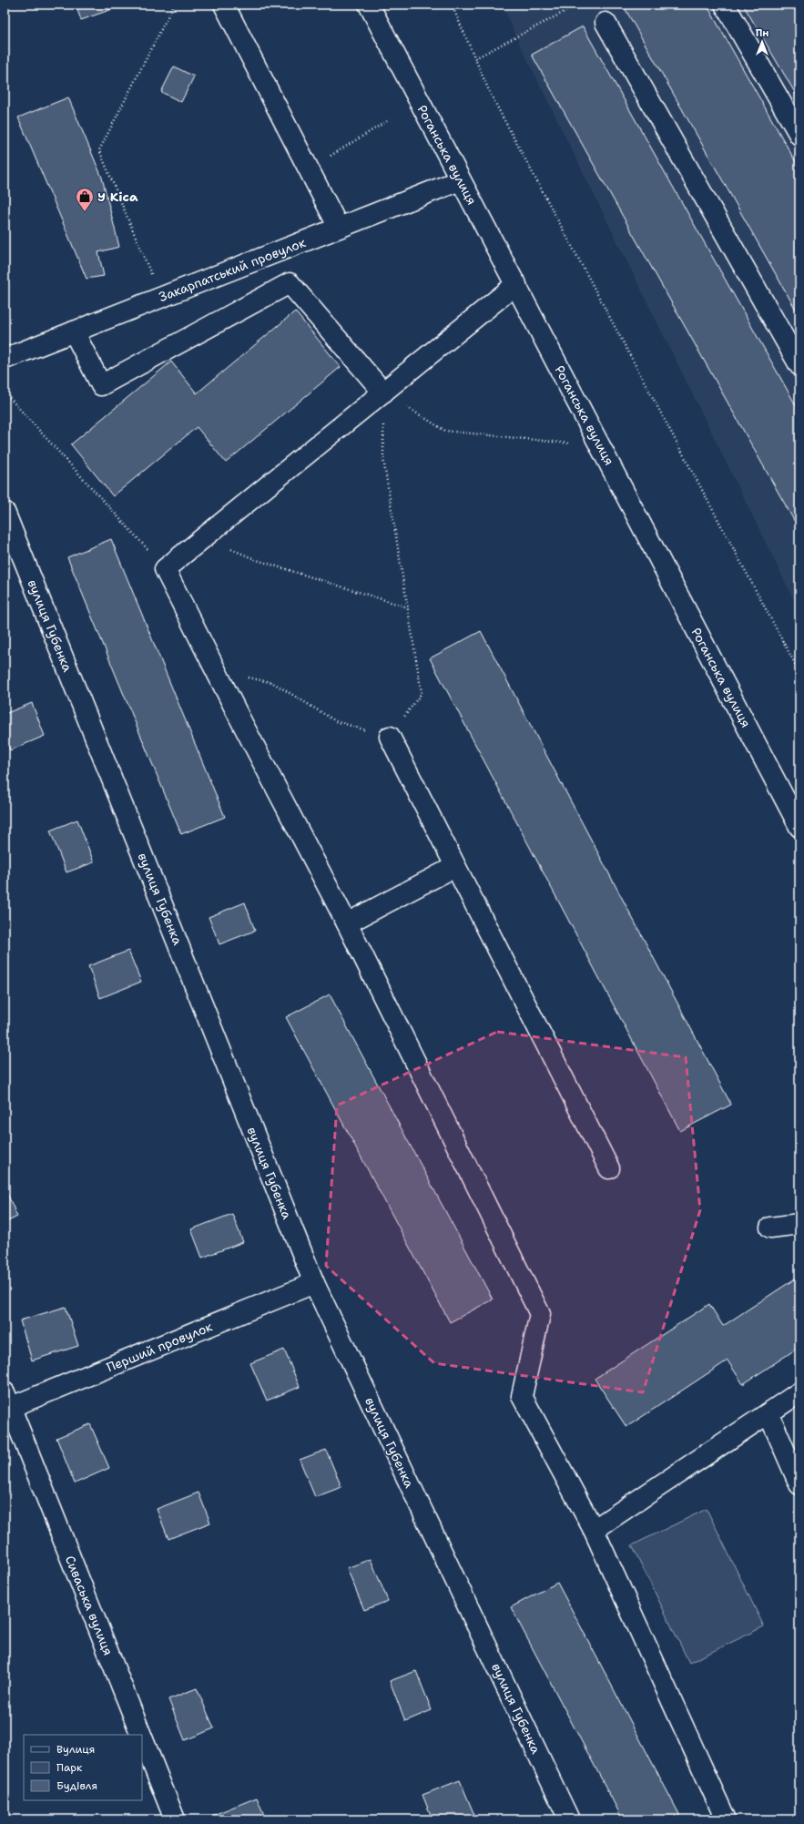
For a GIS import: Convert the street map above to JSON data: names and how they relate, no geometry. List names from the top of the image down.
{
  "streets": {
    "street": [
      "Роганська вулиця",
      "Закарпатський провулок",
      "вулиця Губенка",
      "Перший провулок",
      "Сиваська вулиця"
    ]
  },
  "crossings": [
    ["Роганська вулиця", "Закарпатський провулок"],
    ["вулиця Губенка", "Перший провулок"],
    ["Перший провулок", "Сиваська вулиця"]
  ],
  "places": {
    "shop": ["У Кіса"]
  },
  "legend": ["Вулиця", "Парк", "Будівля"],
  "north": "top"
}
